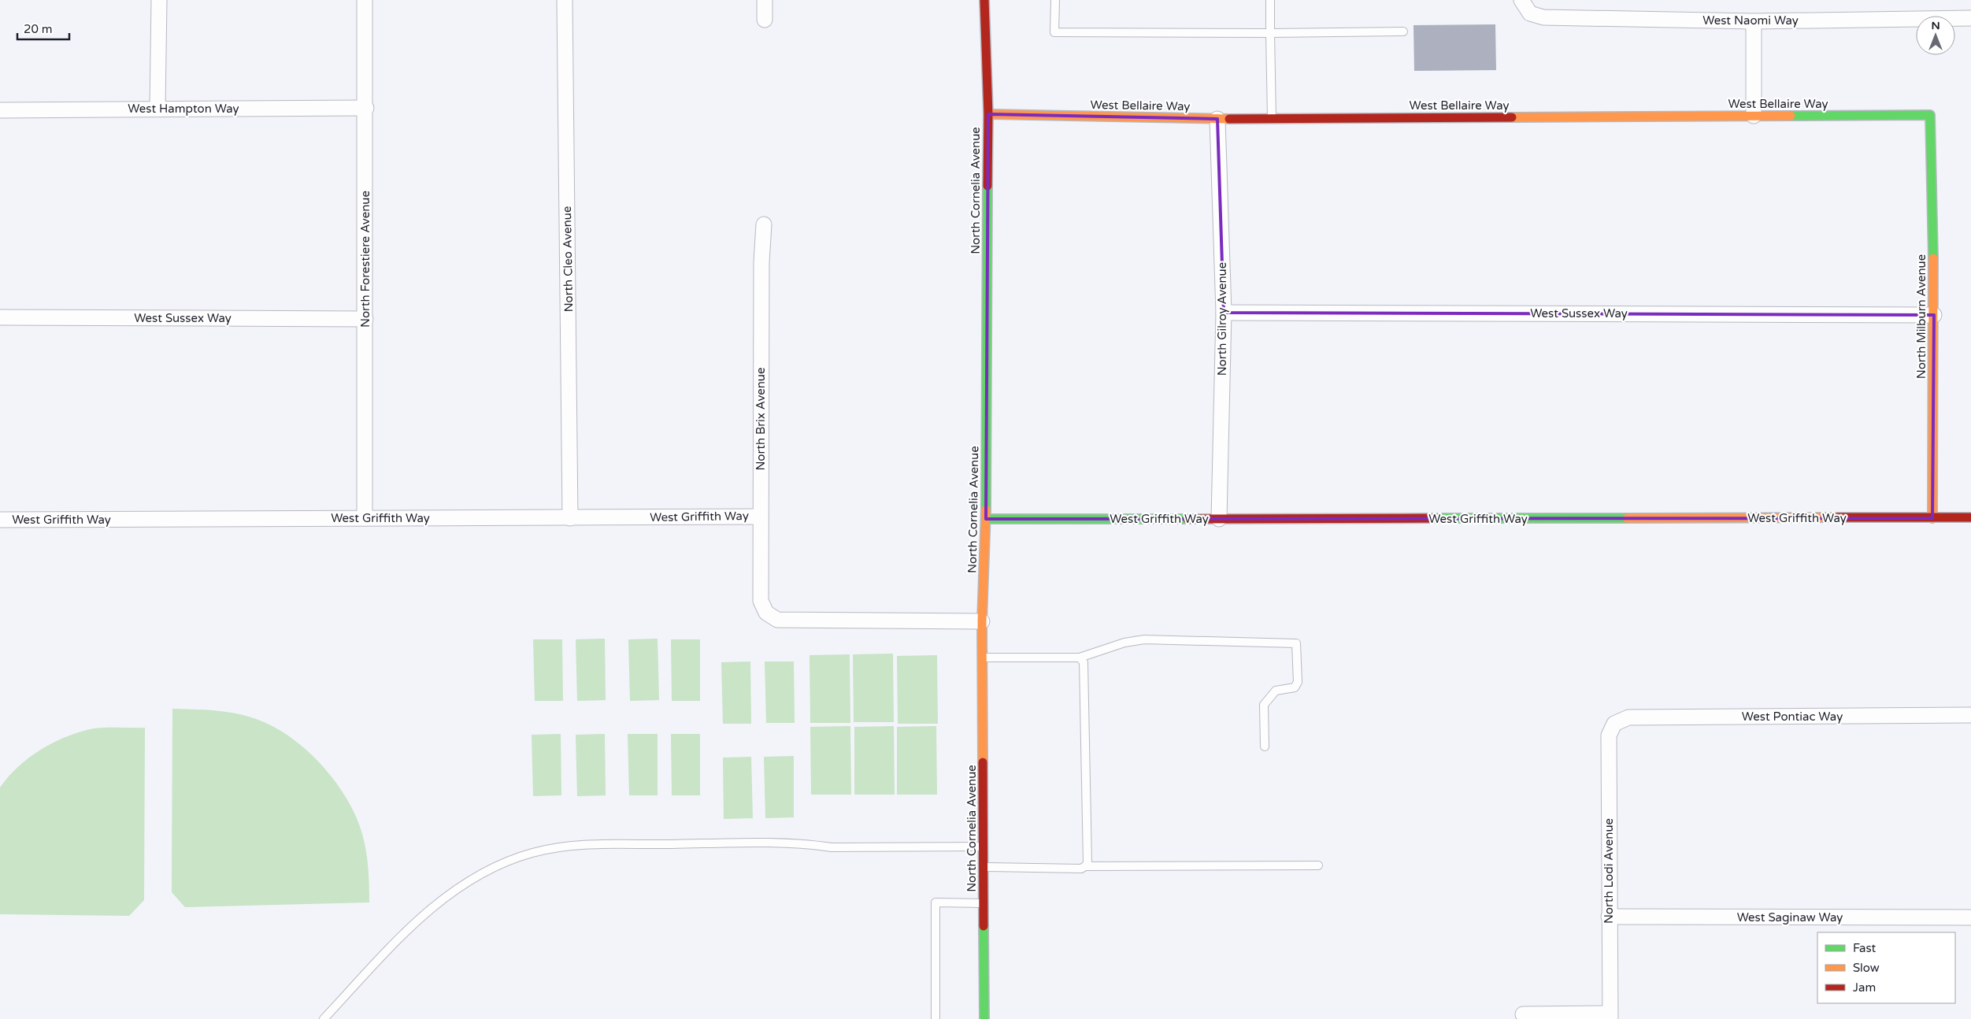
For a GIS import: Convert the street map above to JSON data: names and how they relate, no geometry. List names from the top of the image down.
{
  "streets": {
    "street": [
      "West Naomi Way",
      "West Bellaire Way",
      "West Hampton Way",
      "North Cornelia Avenue",
      "North Forestiere Avenue",
      "North Cleo Avenue",
      "West Sussex Way",
      "North Milburn Avenue",
      "North Gilroy Avenue",
      "North Brix Avenue",
      "West Griffith Way",
      "West Pontiac Way",
      "North Lodi Avenue",
      "West Saginaw Way"
    ]
  },
  "crossings": [
    ["West Bellaire Way", "North Cornelia Avenue"],
    ["West Bellaire Way", "North Milburn Avenue"],
    ["West Bellaire Way", "North Gilroy Avenue"],
    ["West Hampton Way", "North Forestiere Avenue"],
    ["North Cornelia Avenue", "North Brix Avenue"],
    ["North Cornelia Avenue", "West Griffith Way"],
    ["North Forestiere Avenue", "West Sussex Way"],
    ["North Forestiere Avenue", "West Griffith Way"],
    ["North Cleo Avenue", "West Griffith Way"],
    ["West Sussex Way", "North Milburn Avenue"],
    ["West Sussex Way", "North Gilroy Avenue"],
    ["North Milburn Avenue", "West Griffith Way"],
    ["North Gilroy Avenue", "West Griffith Way"],
    ["North Brix Avenue", "West Griffith Way"],
    ["West Pontiac Way", "North Lodi Avenue"],
    ["North Lodi Avenue", "West Saginaw Way"]
  ],
  "legend": ["Fast", "Slow", "Jam"],
  "scale_bar": "20 m",
  "north": "top"
}
